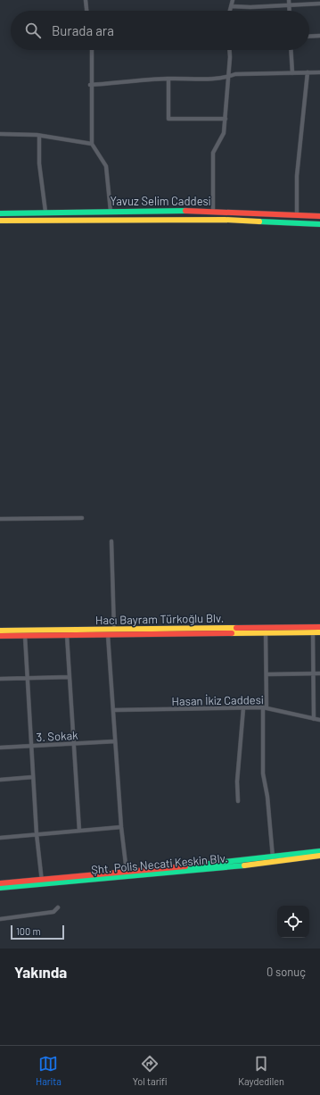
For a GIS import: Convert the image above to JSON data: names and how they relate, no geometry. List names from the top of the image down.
{
  "streets": {
    "street": [
      "Yavuz Selim Caddesi",
      "Hacı Bayram Türkoğlu Blv.",
      "Hasan İkiz Caddesi",
      "3. Sokak",
      "Şht. Polis Necati Keskin Blv."
    ]
  },
  "scale_bar": "100 m",
  "page": {
    "search": "Burada ara",
    "scale": "100 m",
    "heading": ["Yakında", "0 sonuç"],
    "nav": ["Harita", "Yol tarifi", "Kaydedilen"]
  }
}
